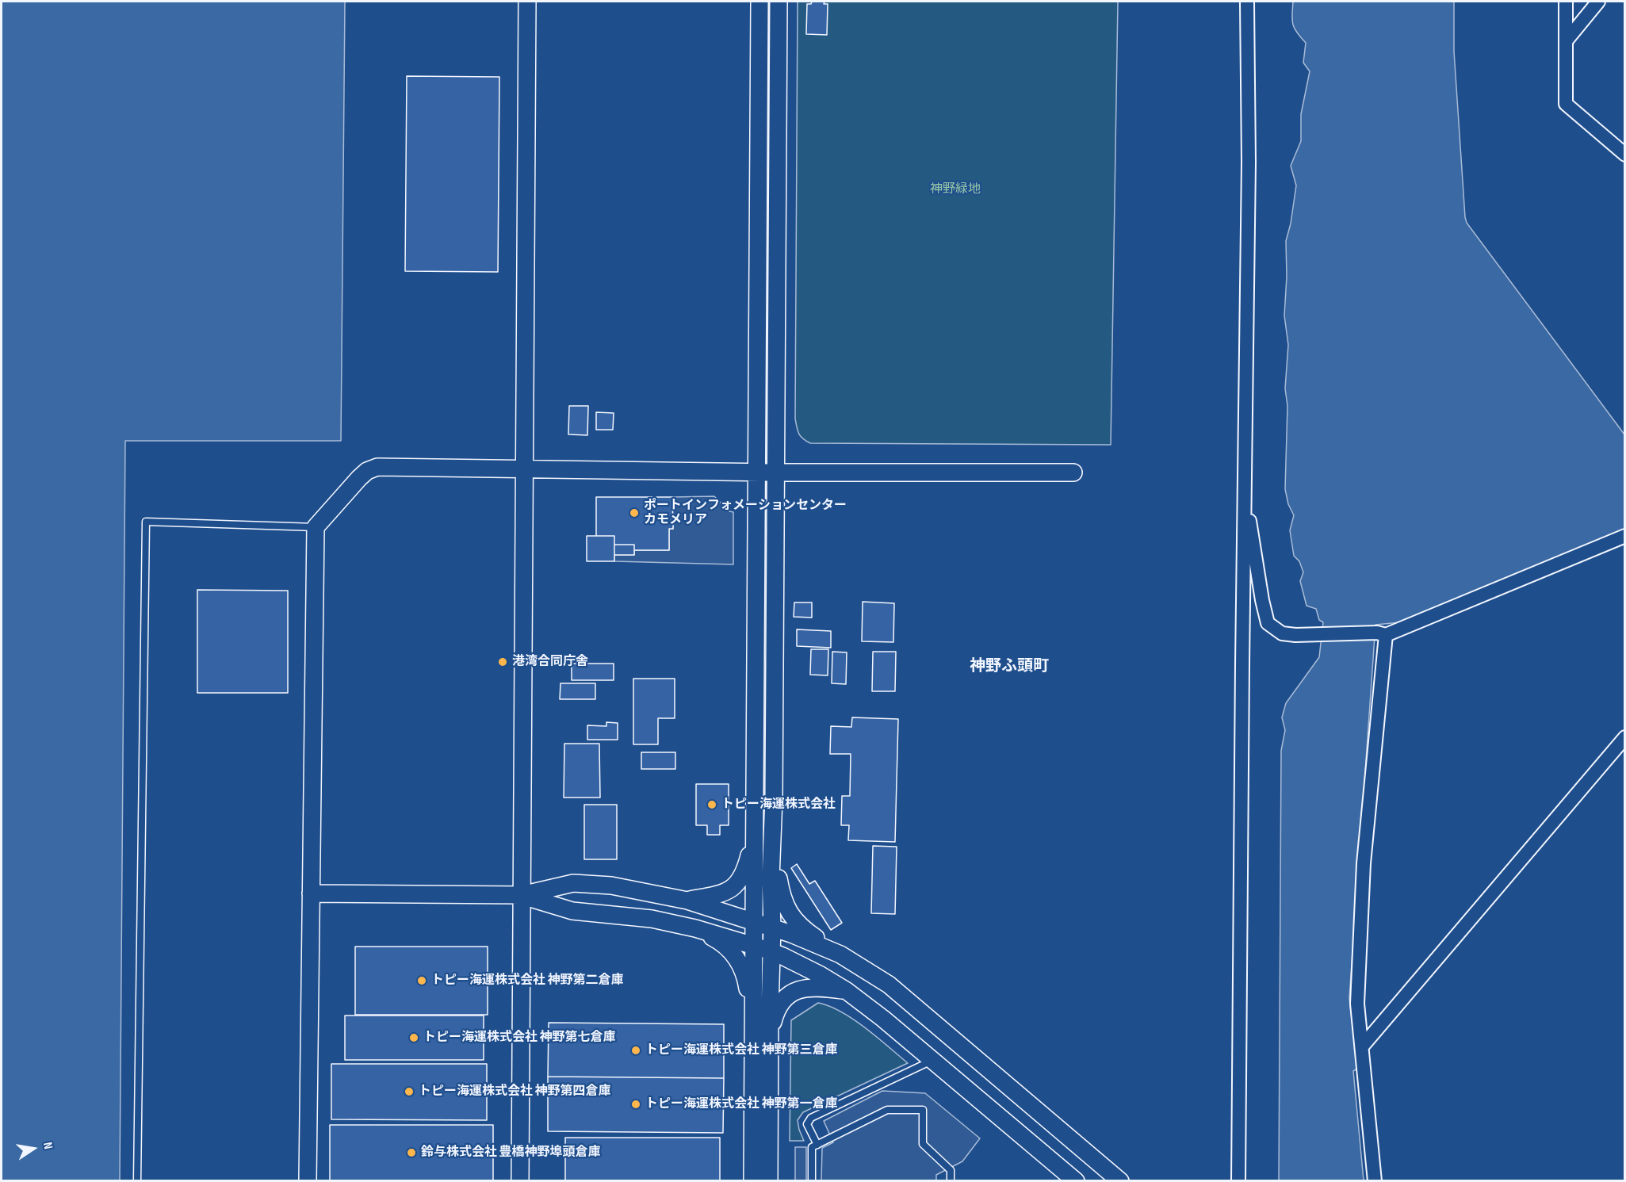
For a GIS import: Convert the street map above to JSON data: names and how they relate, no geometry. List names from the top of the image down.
{
  "districts": ["神野ふ頭町"],
  "parks": ["神野緑地"],
  "places": [
    "ポートインフォメーションセンター カモメリア",
    "港湾合同庁舎",
    "トピー海運株式会社",
    "トピー海運株式会社 神野第二倉庫",
    "トピー海運株式会社 神野第七倉庫",
    "トピー海運株式会社 神野第三倉庫",
    "トピー海運株式会社 神野第四倉庫",
    "トピー海運株式会社 神野第一倉庫",
    "鈴与株式会社 豊橋神野埠頭倉庫"
  ],
  "north": "right"
}
